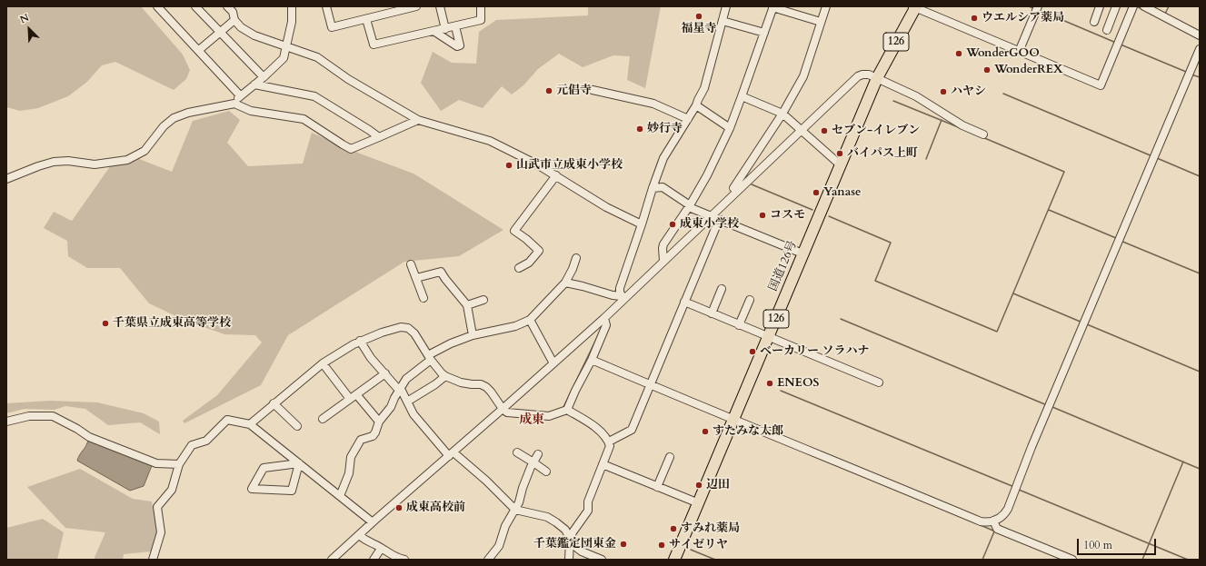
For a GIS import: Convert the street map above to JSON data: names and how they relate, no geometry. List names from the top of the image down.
{
  "streets": {
    "highway": ["126", "国道126号"]
  },
  "districts": ["成東"],
  "places": [
    "福星寺",
    "ウエルシア薬局",
    "WonderGOO",
    "WonderREX",
    "元倡寺",
    "ハヤシ",
    "妙行寺",
    "セブン-イレブン",
    "バイパス上町",
    "山武市立成東小学校",
    "Yanase",
    "コスモ",
    "成東小学校",
    "千葉県立成東高等学校",
    "ベーカリー ソラハナ",
    "ENEOS",
    "すたみな太郎",
    "辺田",
    "成東高校前",
    "すみれ薬局",
    "千葉鑑定団東金",
    "サイゼリヤ"
  ],
  "scale_bar": "100 m",
  "north": "top left"
}
